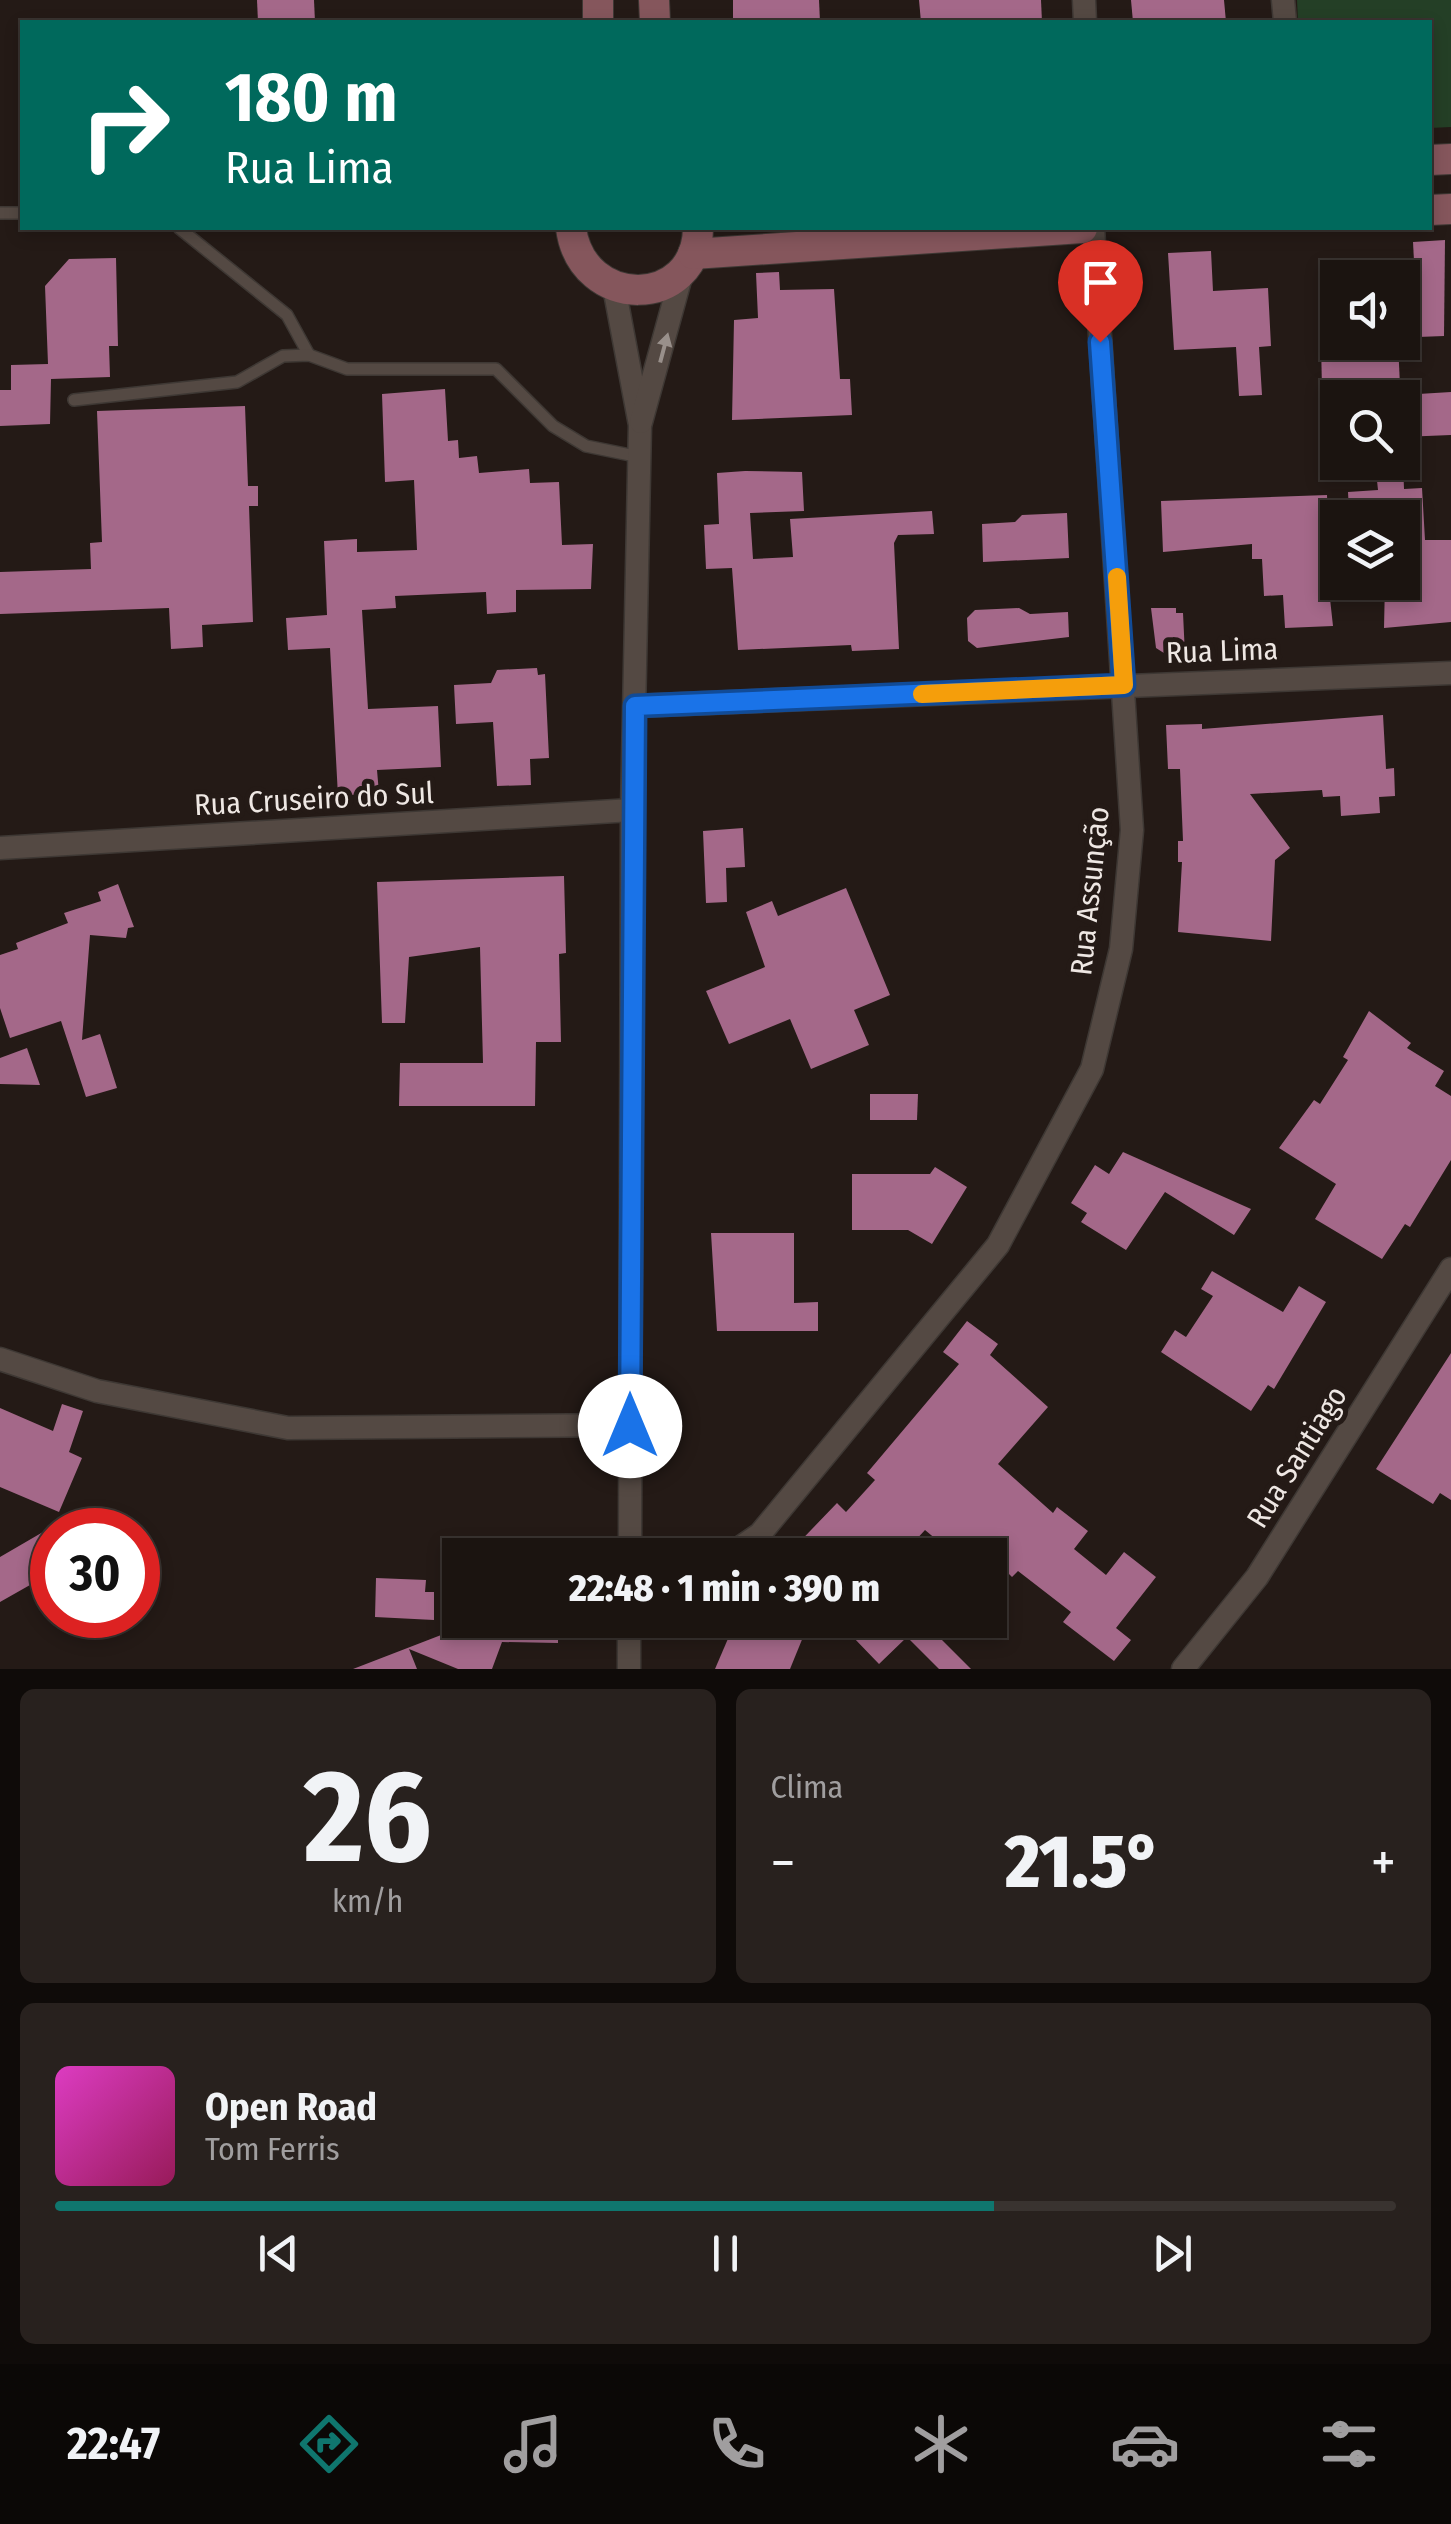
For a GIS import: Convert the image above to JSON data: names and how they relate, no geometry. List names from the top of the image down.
{
  "streets": {
    "street": [
      "Rua Lima",
      "Rua Cruseiro do Sul",
      "Rua Assunção",
      "Rua Santiago"
    ]
  },
  "crossings": [
    ["Rua Lima", "Rua Assunção"]
  ],
  "page": {
    "turn": ["180 m", "Rua Lima"],
    "limit": "30",
    "trip": "22:48 · 1 min · 390 m",
    "tile": [
      ["26", "km/h"],
      "Clima"
    ],
    "heat": ["−", "21.5°", "+"],
    "song": ["Open Road", "Tom Ferris"],
    "tabs": "22:47"
  }
}
